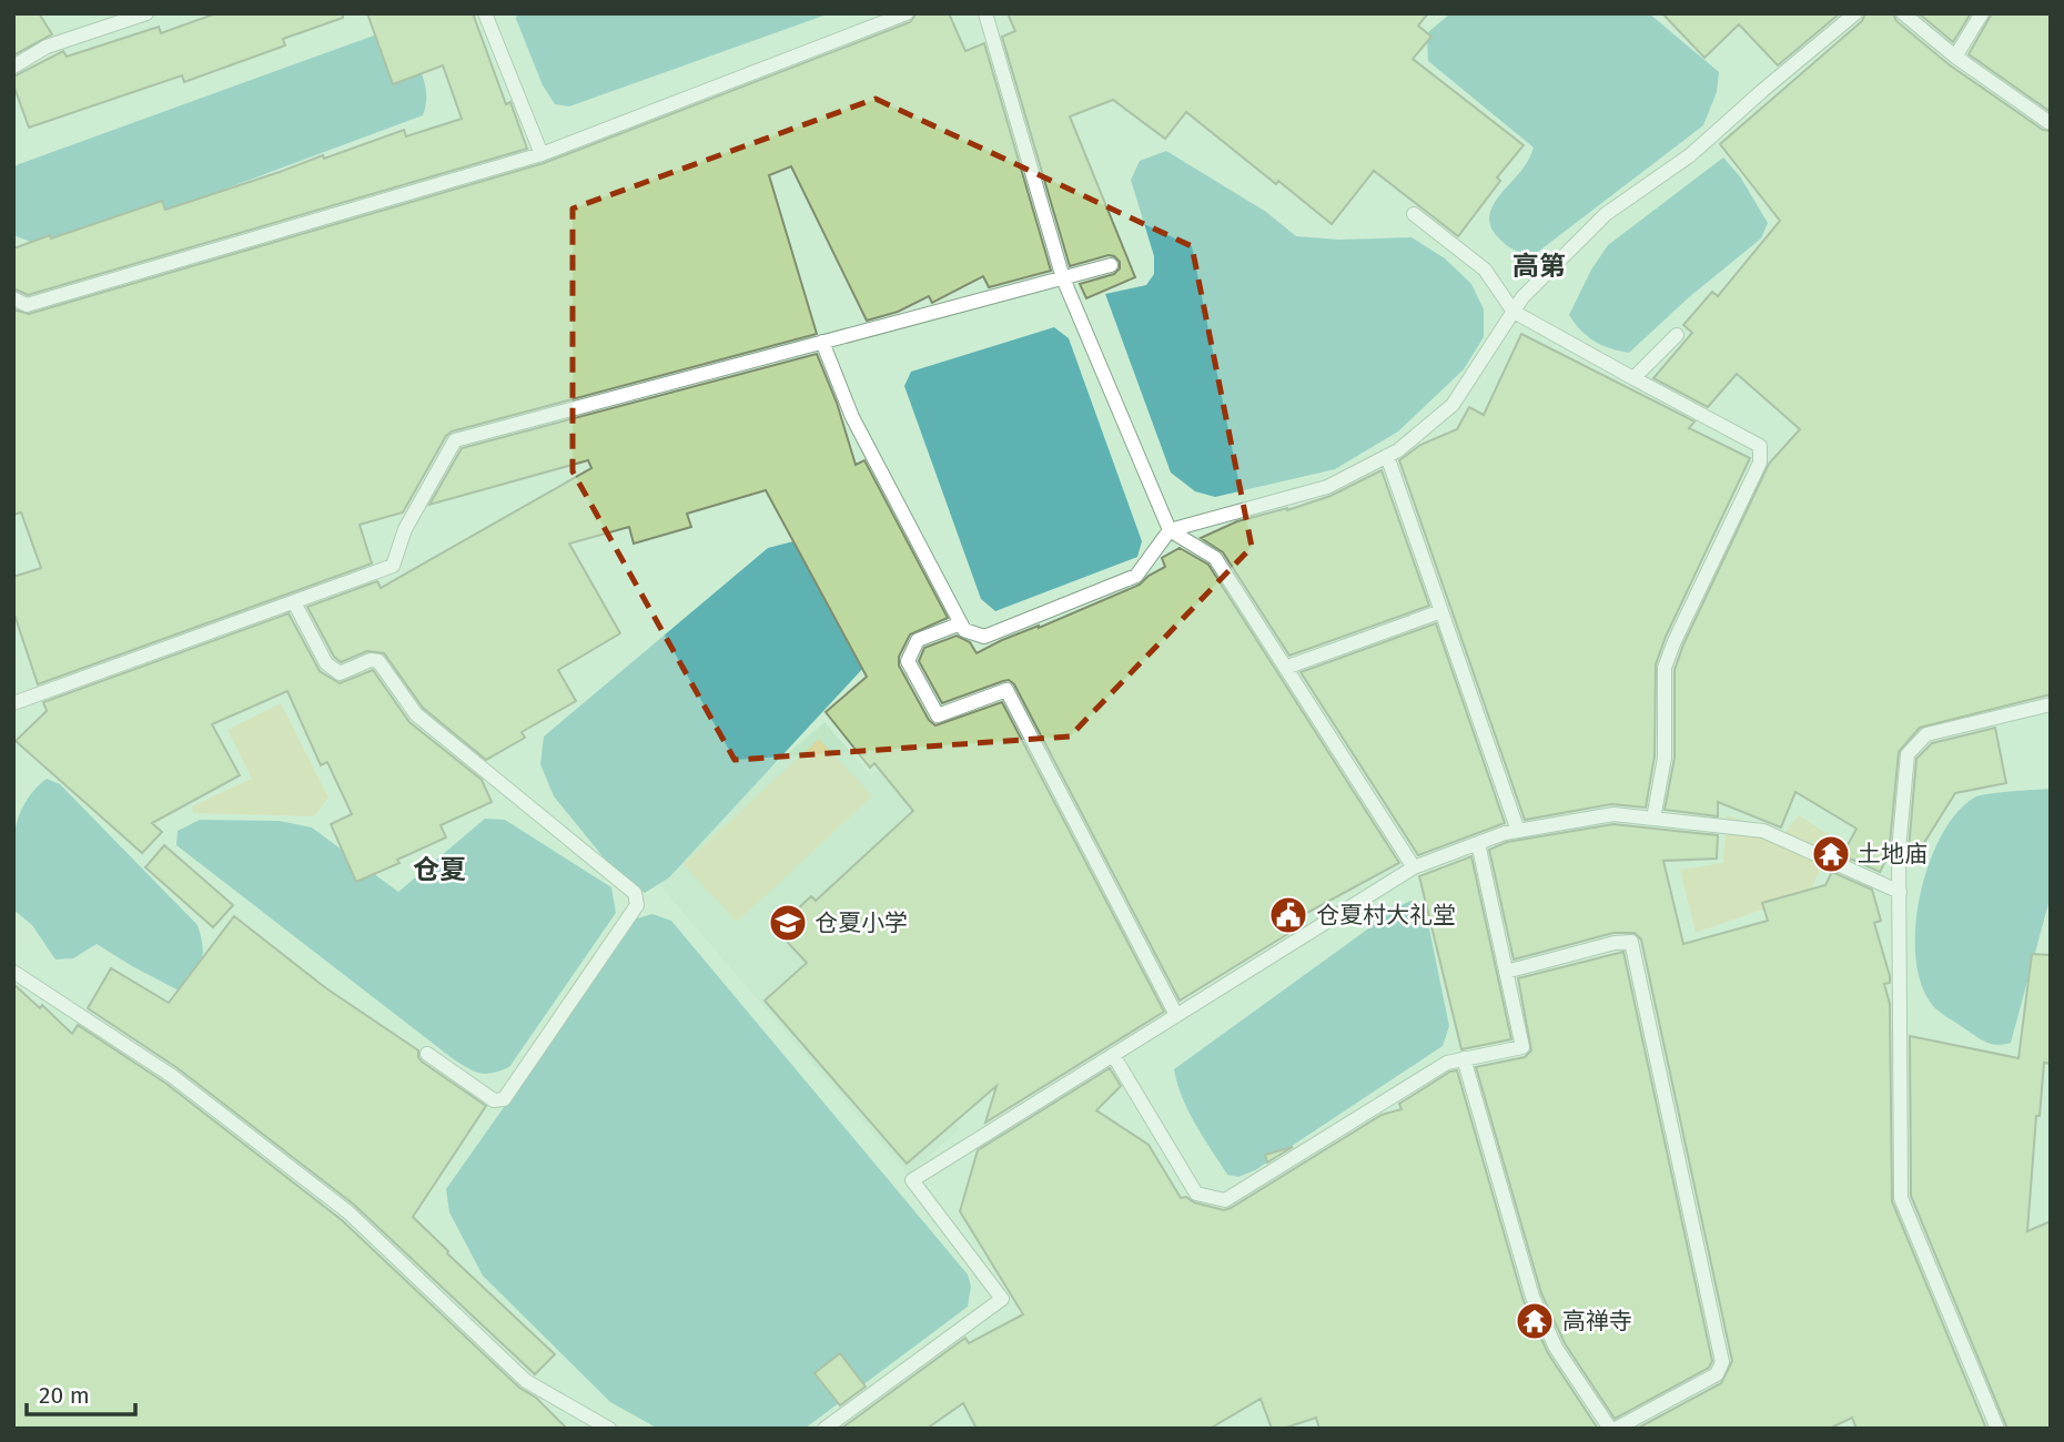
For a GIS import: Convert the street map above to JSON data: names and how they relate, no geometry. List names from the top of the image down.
{
  "districts": ["高第", "仓夏"],
  "places": {
    "temple": ["土地庙", "高禅寺"],
    "public building": ["仓夏村大礼堂"],
    "school or university": ["仓夏小学"]
  },
  "scale_bar": "20 m"
}
